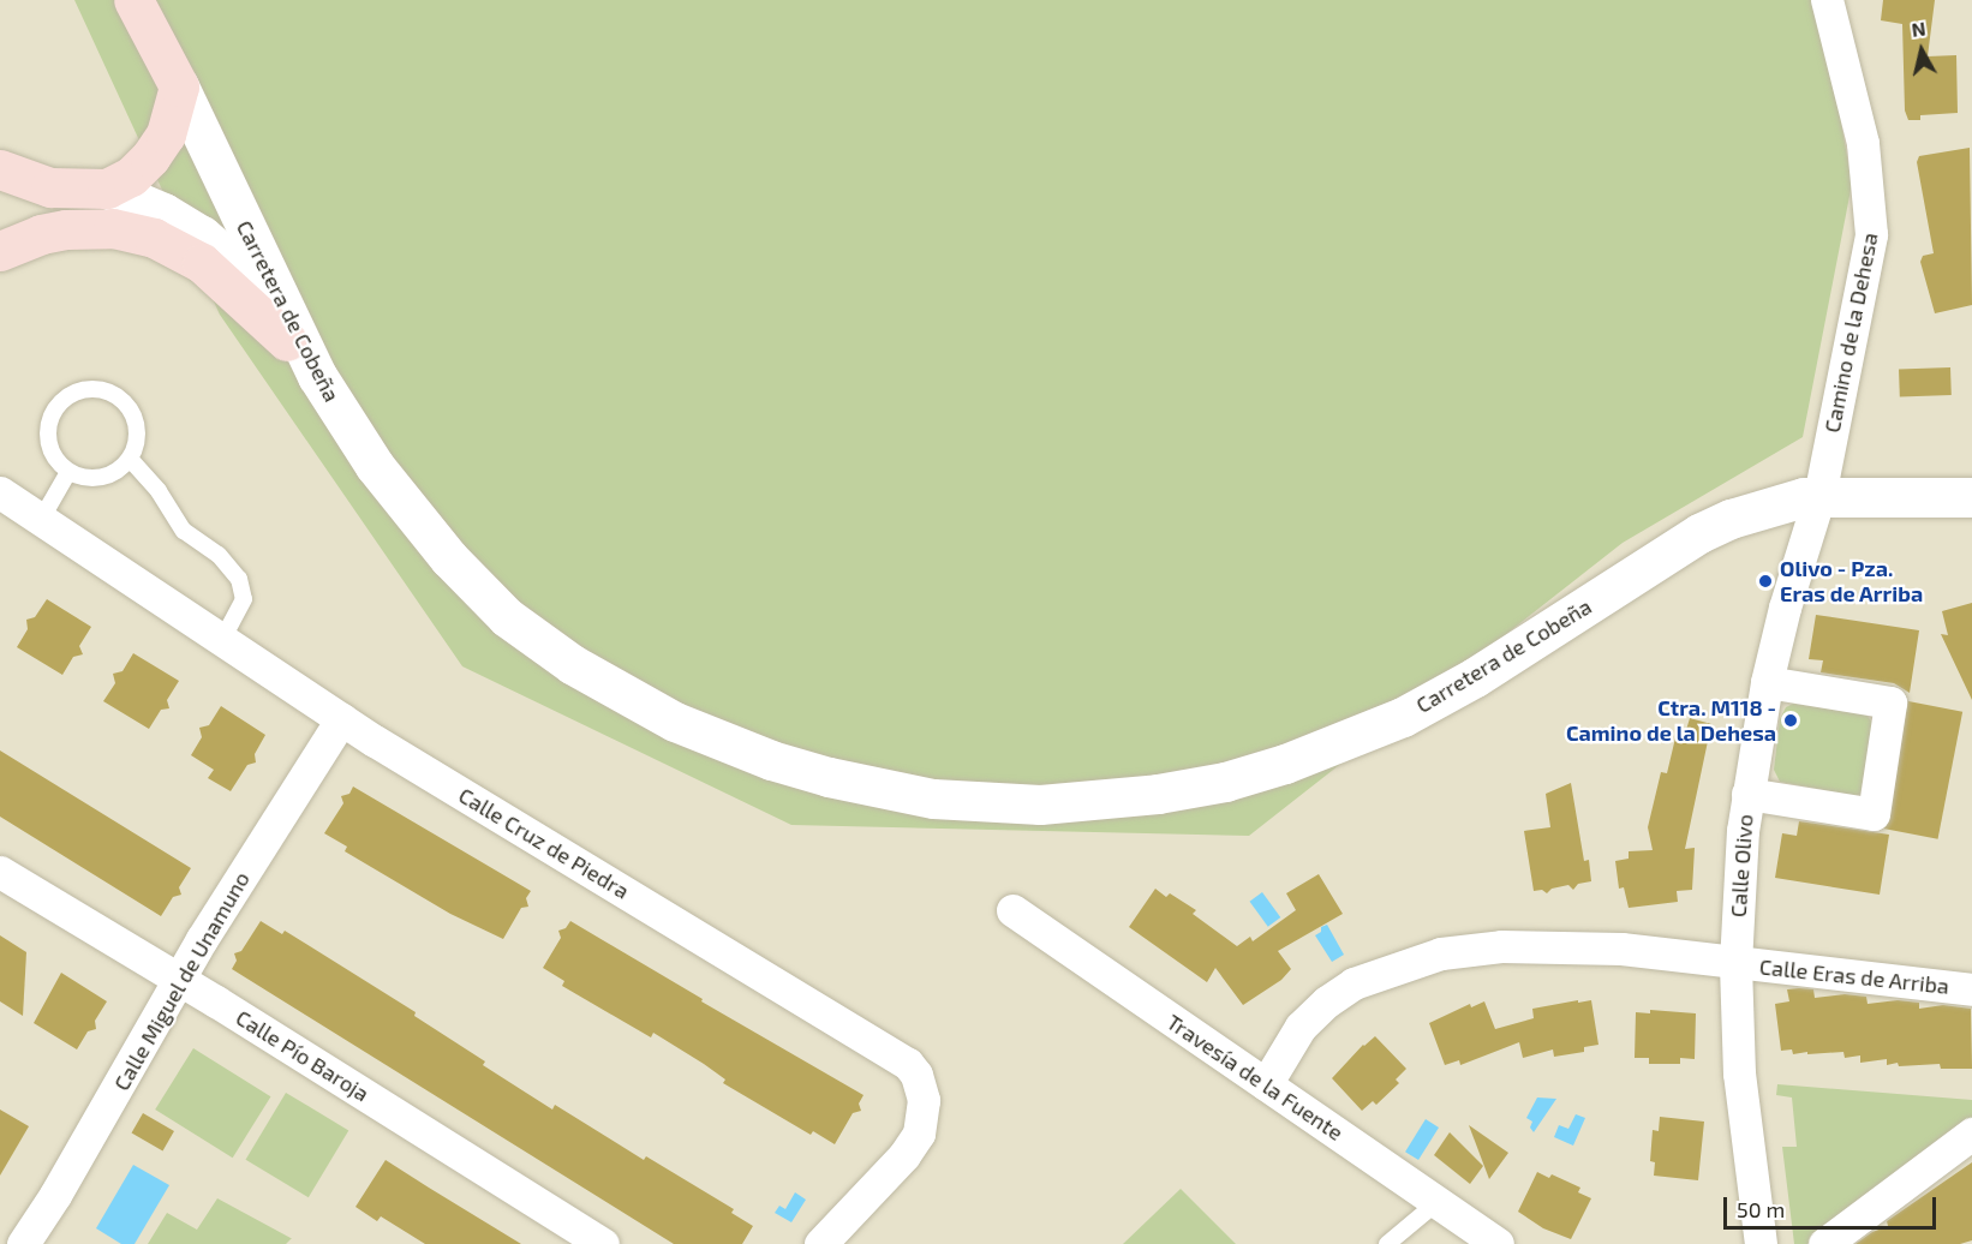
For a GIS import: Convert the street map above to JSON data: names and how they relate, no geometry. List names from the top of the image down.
{
  "streets": {
    "street": [
      "Carretera de Cobeña",
      "Camino de la Dehesa",
      "Calle Cruz de Piedra",
      "Calle Olivo",
      "Calle Eras de Arriba",
      "Calle Miguel de Unamuno",
      "Calle Pío Baroja",
      "Travesía de la Fuente"
    ]
  },
  "crossings": [
    ["Carretera de Cobeña", "Camino de la Dehesa"],
    ["Carretera de Cobeña", "Calle Olivo"],
    ["Camino de la Dehesa", "Calle Olivo"],
    ["Calle Cruz de Piedra", "Calle Miguel de Unamuno"],
    ["Calle Olivo", "Calle Eras de Arriba"],
    ["Calle Eras de Arriba", "Travesía de la Fuente"],
    ["Calle Miguel de Unamuno", "Calle Pío Baroja"]
  ],
  "places": ["Olivo - Pza. Eras de Arriba", "Ctra. M118 - Camino de la Dehesa"],
  "scale_bar": "50 m",
  "north": "top"
}
